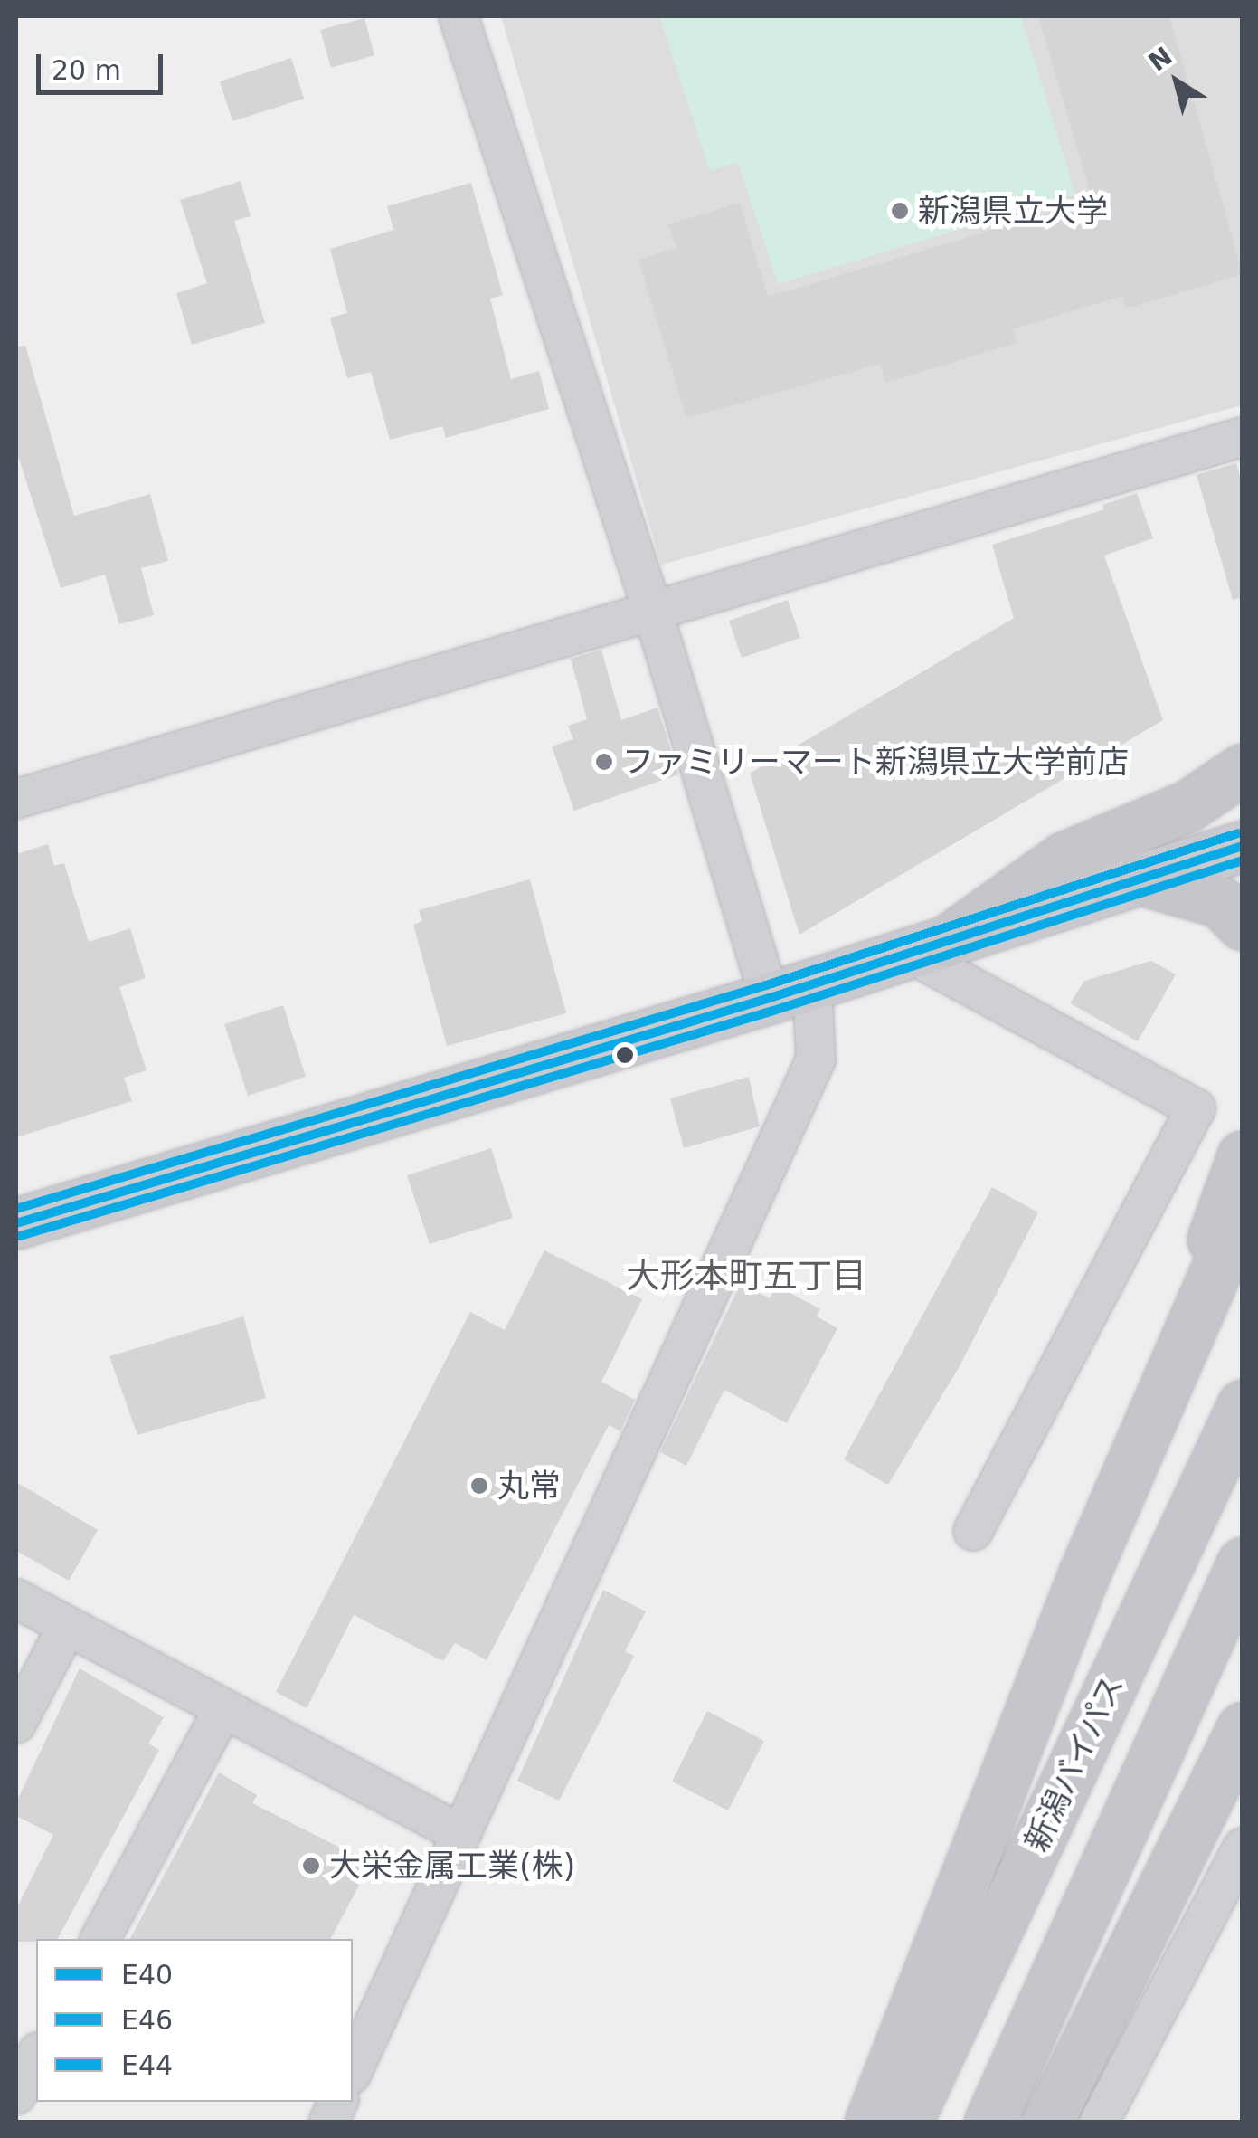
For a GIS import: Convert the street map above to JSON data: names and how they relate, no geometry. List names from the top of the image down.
{
  "streets": {
    "highway": ["新潟バイパス"]
  },
  "districts": ["大形本町五丁目"],
  "places": [
    "新潟県立大学",
    "ファミリーマート新潟県立大学前店",
    "丸常",
    "大栄金属工業(株)"
  ],
  "lines": ["transit line E44", "transit line E40", "transit line E46"],
  "legend": ["E40", "E46", "E44"],
  "scale_bar": "20 m",
  "north": "top left"
}
